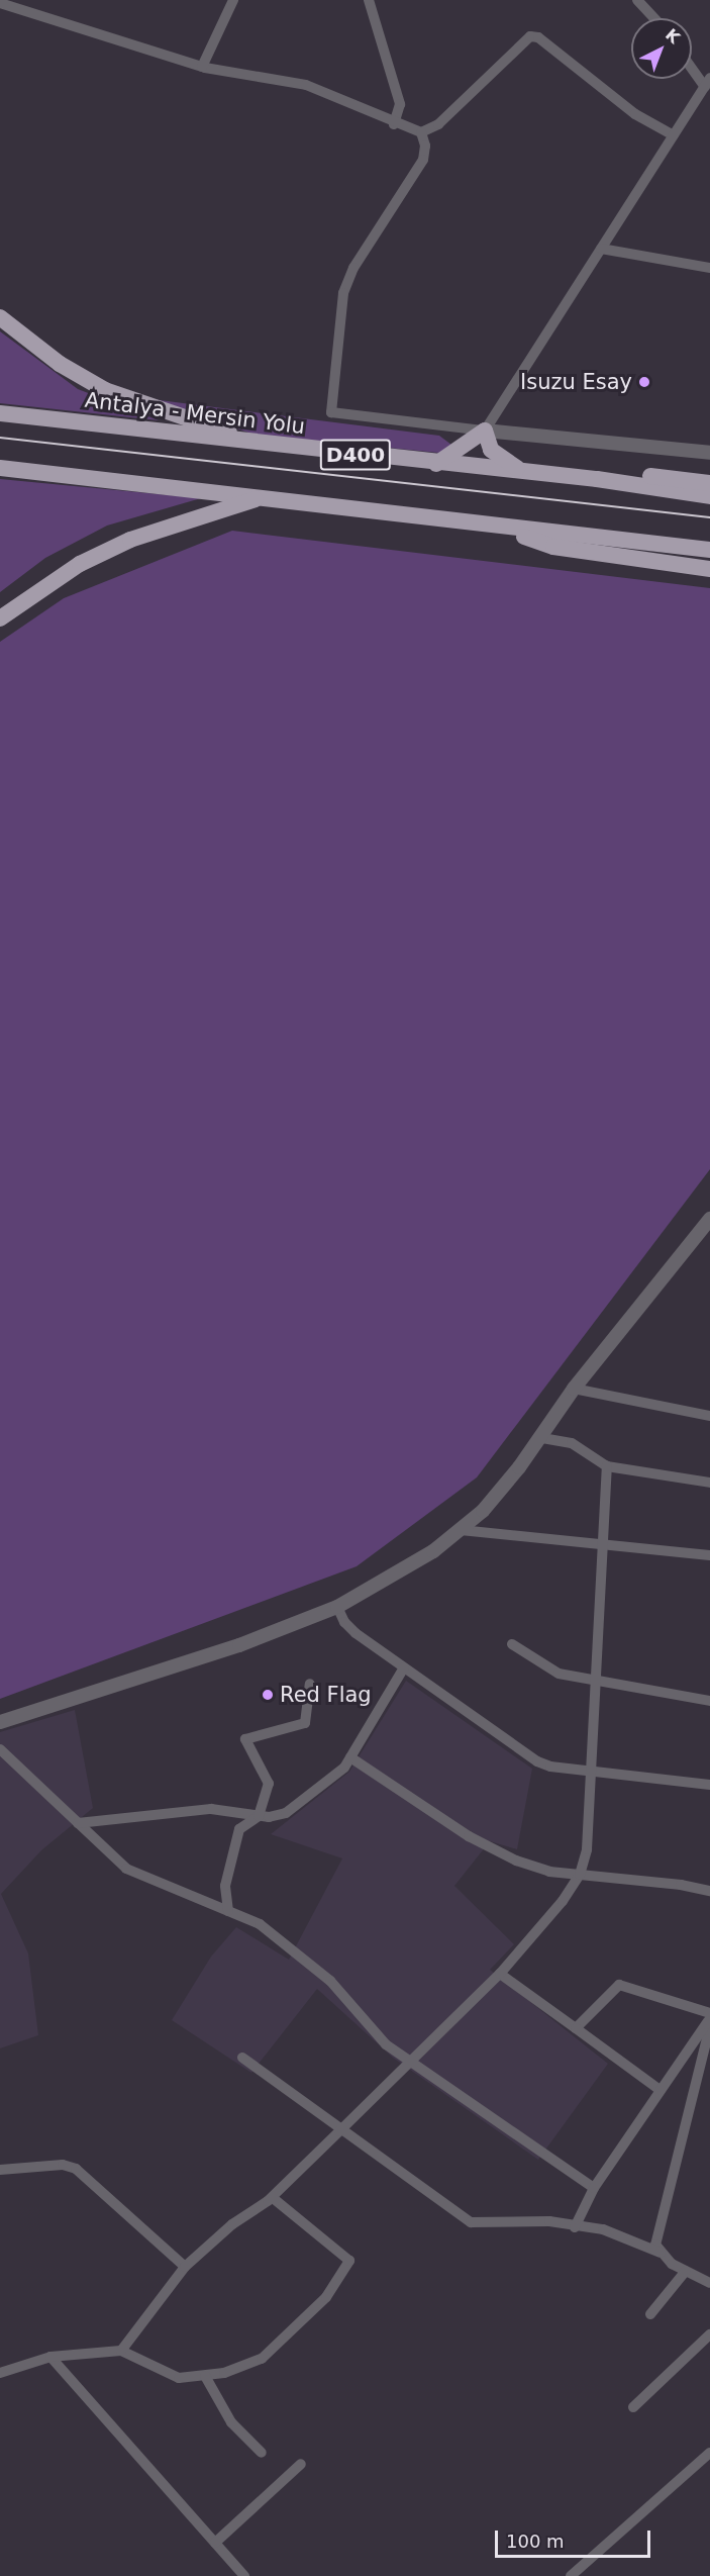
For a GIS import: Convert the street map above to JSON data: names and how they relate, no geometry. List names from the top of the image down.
{
  "streets": {
    "highway": ["Antalya - Mersin Yolu", "D400"]
  },
  "places": ["Isuzu Esay", "Red Flag"],
  "scale_bar": "100 m",
  "north": "top right"
}
